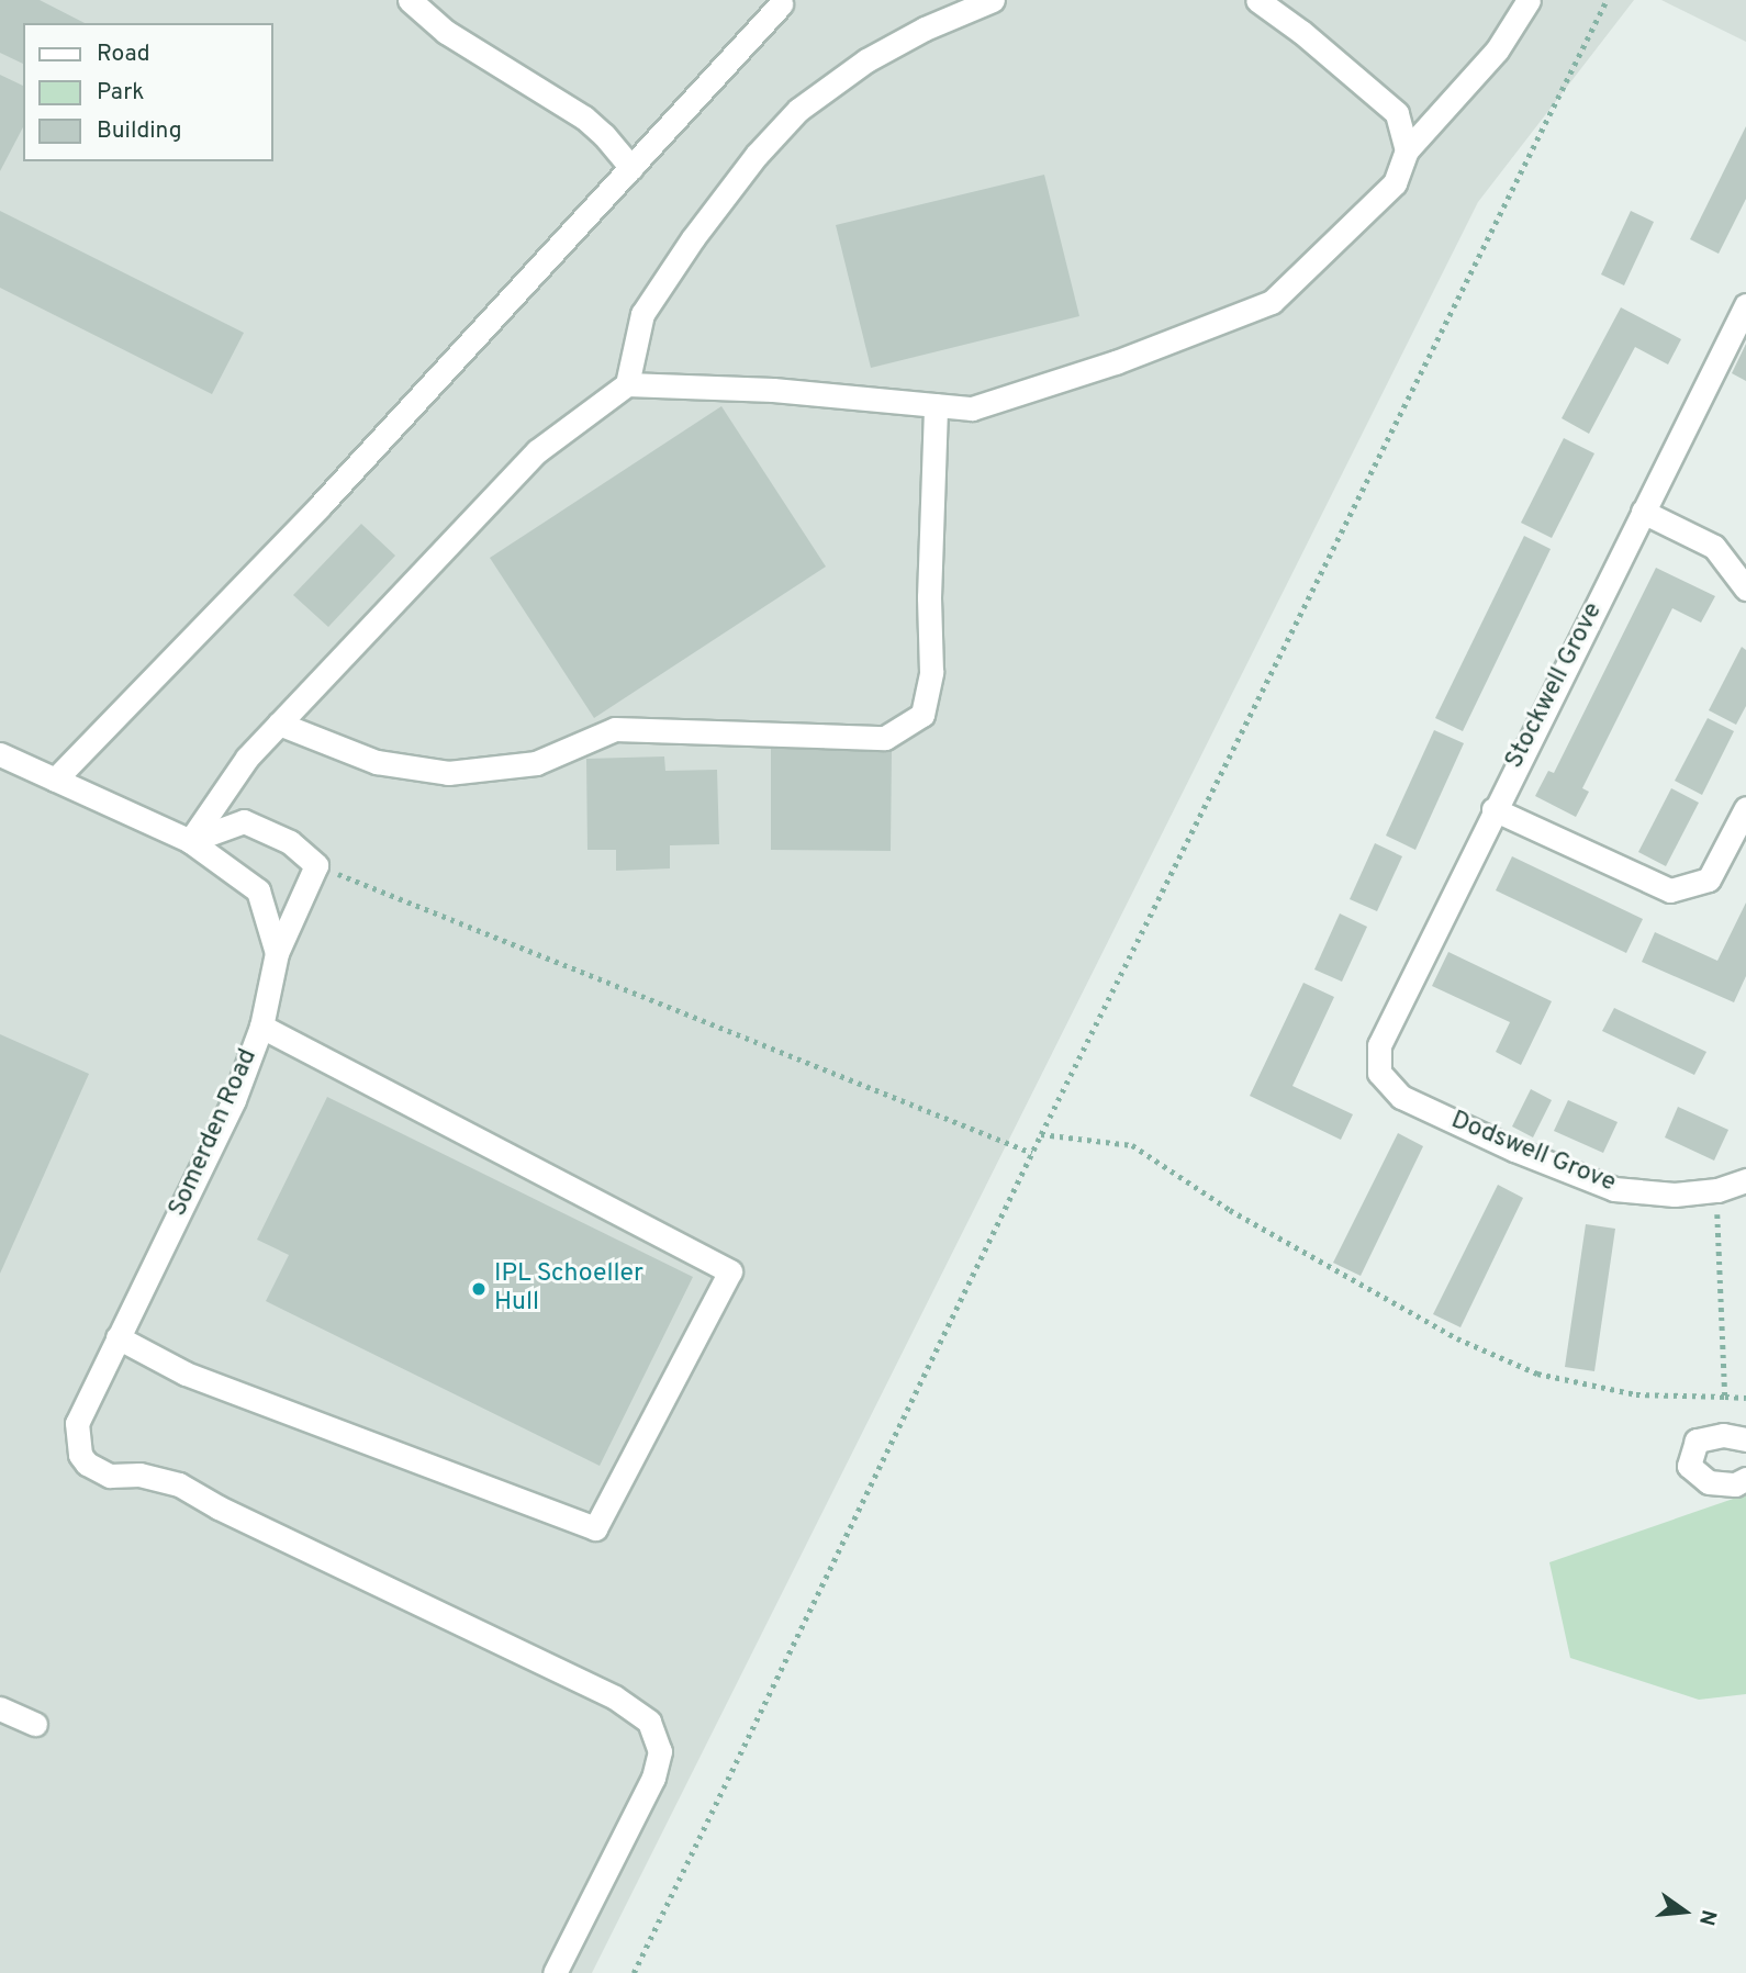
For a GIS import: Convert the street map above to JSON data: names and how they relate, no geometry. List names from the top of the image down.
{
  "streets": {
    "street": ["Stockwell Grove", "Somerden Road", "Dodswell Grove"]
  },
  "crossings": [
    ["Stockwell Grove", "Dodswell Grove"]
  ],
  "places": ["IPL Schoeller Hull"],
  "legend": ["Road", "Park", "Building"],
  "north": "right"
}
